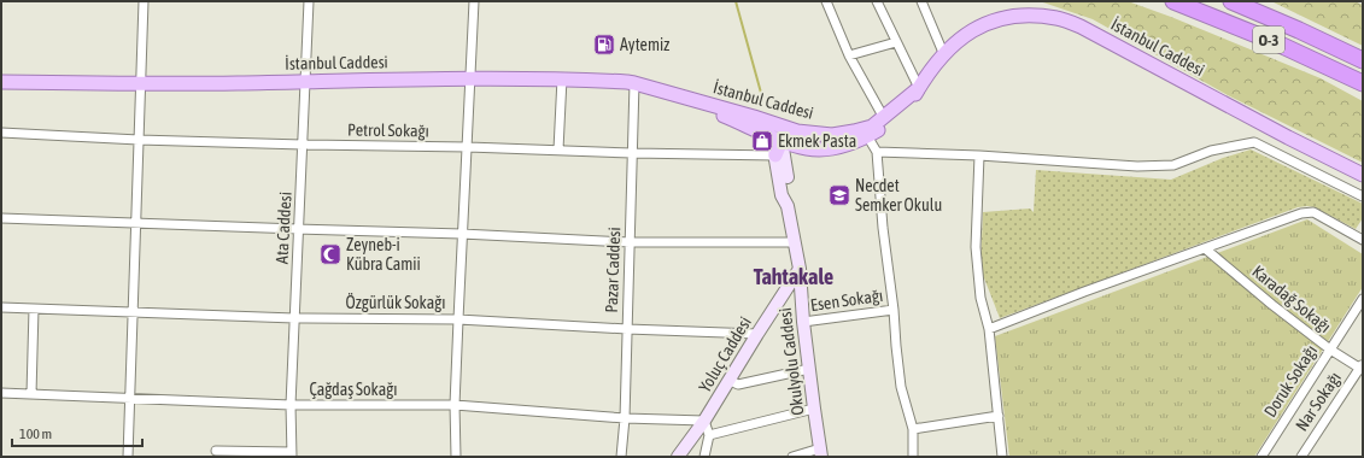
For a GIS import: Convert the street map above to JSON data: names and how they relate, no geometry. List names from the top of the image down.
{
  "streets": {
    "highway": ["O-3"],
    "main road": ["İstanbul Caddesi"],
    "street": [
      "Petrol Sokağı",
      "Ata Caddesi",
      "Pazar Caddesi",
      "Karadağ Sokağı",
      "Esen Sokağı",
      "Özgürlük Sokağı",
      "Yoluç Caddesi",
      "Okulyolu Caddesi",
      "Doruk Sokağı",
      "Çağdaş Sokağı",
      "Nar Sokağı"
    ]
  },
  "crossings": [
    ["İstanbul Caddesi", "Ata Caddesi"],
    ["İstanbul Caddesi", "Pazar Caddesi"],
    ["Petrol Sokağı", "Ata Caddesi"],
    ["Petrol Sokağı", "Pazar Caddesi"],
    ["Ata Caddesi", "Özgürlük Sokağı"],
    ["Ata Caddesi", "Çağdaş Sokağı"],
    ["Pazar Caddesi", "Özgürlük Sokağı"],
    ["Pazar Caddesi", "Çağdaş Sokağı"],
    ["Karadağ Sokağı", "Doruk Sokağı"],
    ["Karadağ Sokağı", "Nar Sokağı"],
    ["Esen Sokağı", "Okulyolu Caddesi"],
    ["Özgürlük Sokağı", "Yoluç Caddesi"],
    ["Yoluç Caddesi", "Okulyolu Caddesi"],
    ["Yoluç Caddesi", "Çağdaş Sokağı"]
  ],
  "districts": ["Tahtakale"],
  "places": {
    "fuel station": ["Aytemiz"],
    "shop": ["Ekmek Pasta"],
    "school or university": ["Necdet Semker Okulu"],
    "mosque": ["Zeyneb-i Kübra Camii"]
  },
  "scale_bar": "100 m"
}
